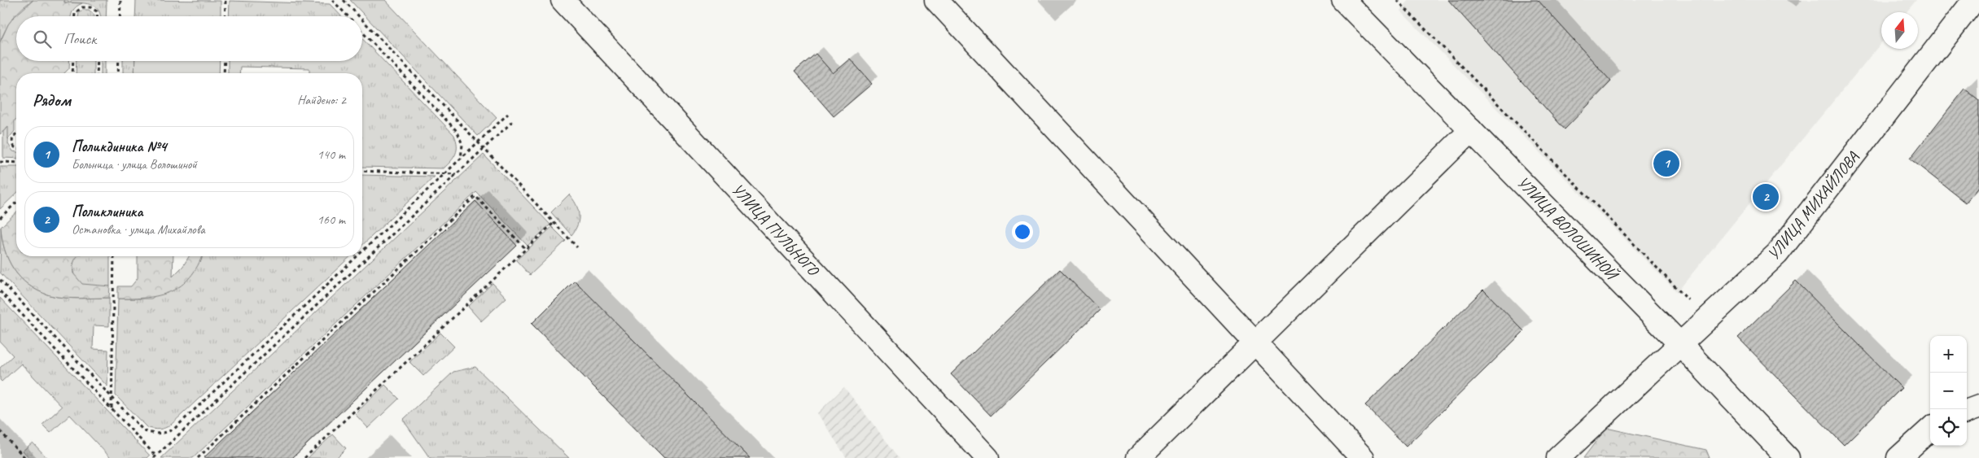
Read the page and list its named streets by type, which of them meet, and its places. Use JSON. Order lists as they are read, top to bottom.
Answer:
{
  "streets": {
    "street": ["УЛИЦА МИХАЙЛОВА", "УЛИЦА ВОЛОШИНОЙ", "УЛИЦА ПУЛЬНОГО"]
  },
  "crossings": [
    ["УЛИЦА МИХАЙЛОВА", "УЛИЦА ВОЛОШИНОЙ"]
  ],
  "north": "top",
  "page": {
    "search": "Поиск",
    "heading": ["Рядом", "Найдено: 2"],
    "list": [
      {
        "mark": "1",
        "name": "Поликдиника №4",
        "note": "Больница · улица Волошиной",
        "value": "140 m"
      },
      {
        "mark": "2",
        "name": "Поликлиника",
        "note": "Остановка · улица Михайлова",
        "value": "160 m"
      }
    ],
    "pins": ["1", "2"],
    "map_buttons": ["+", "−"]
  }
}
